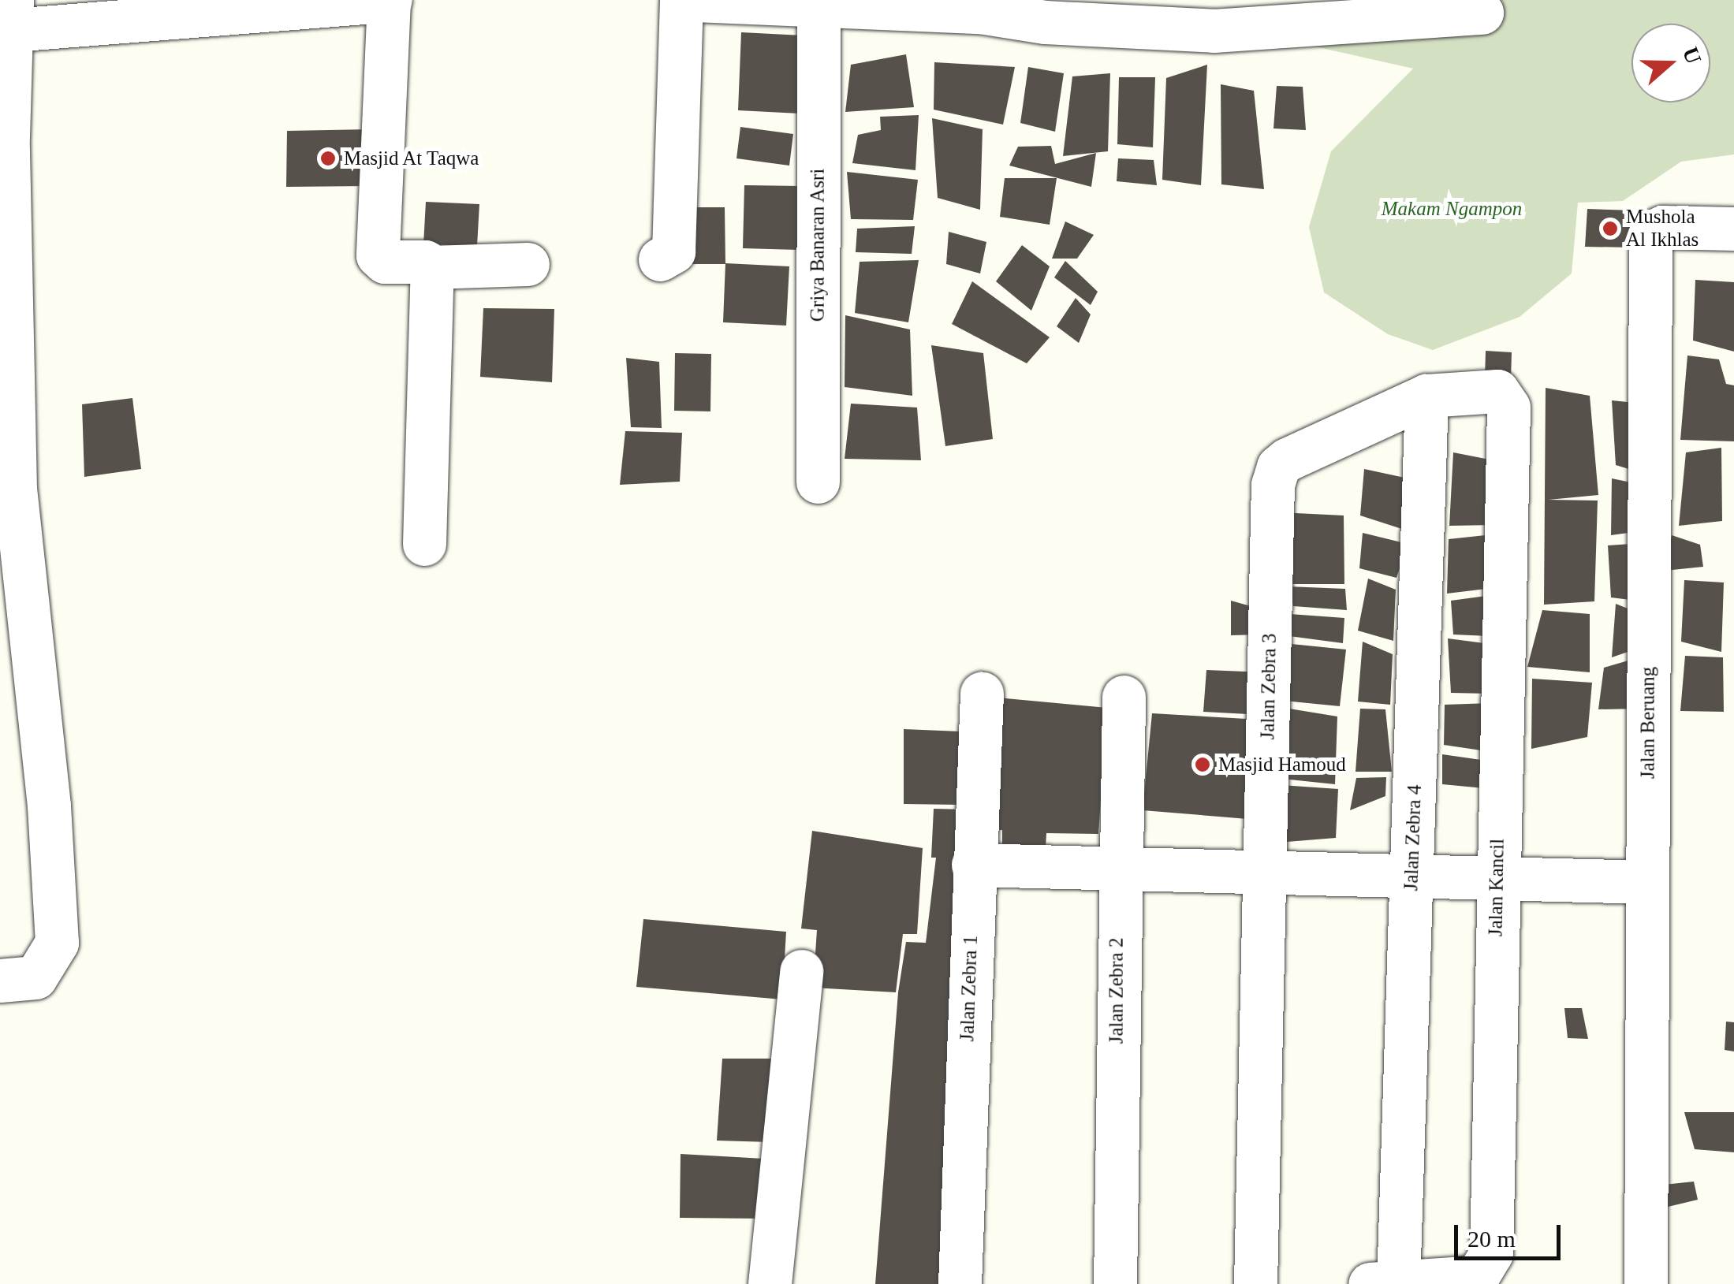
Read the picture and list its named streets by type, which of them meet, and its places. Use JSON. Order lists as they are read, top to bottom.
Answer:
{
  "streets": {
    "street": [
      "Griya Banaran Asri",
      "Jalan Zebra 3",
      "Jalan Beruang",
      "Jalan Zebra 4",
      "Jalan Kancil",
      "Jalan Zebra 1",
      "Jalan Zebra 2"
    ]
  },
  "crossings": [
    ["Jalan Zebra 3", "Jalan Zebra 4"],
    ["Jalan Zebra 3", "Jalan Kancil"],
    ["Jalan Zebra 4", "Jalan Kancil"]
  ],
  "parks": ["Makam Ngampon"],
  "places": ["Masjid At Taqwa", "Mushola Al Ikhlas", "Masjid Hamoud"],
  "scale_bar": "20 m",
  "north": "right"
}
